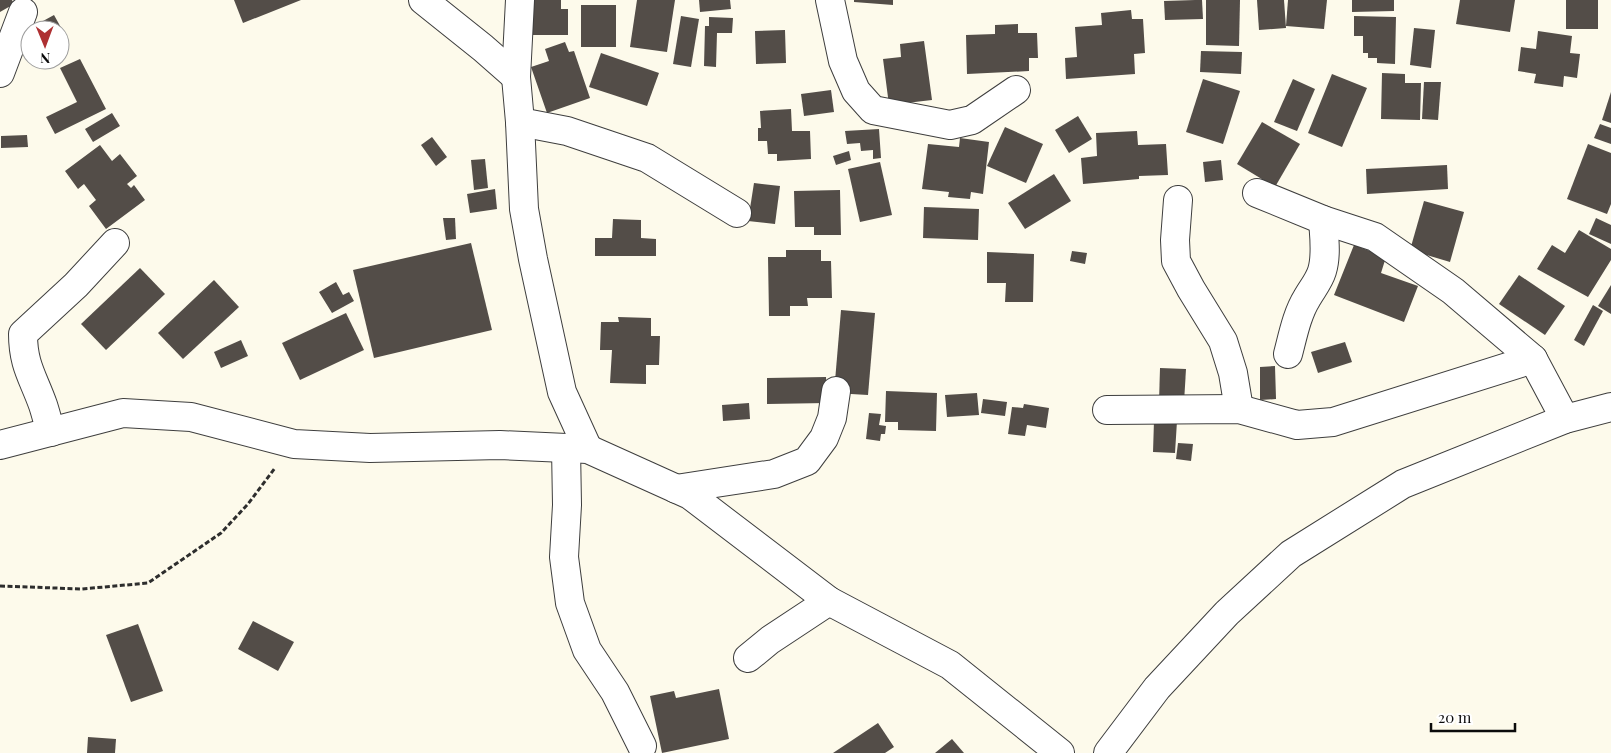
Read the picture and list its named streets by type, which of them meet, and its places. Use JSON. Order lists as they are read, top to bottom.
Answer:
{
  "scale_bar": "20 m",
  "north": "bottom"
}
